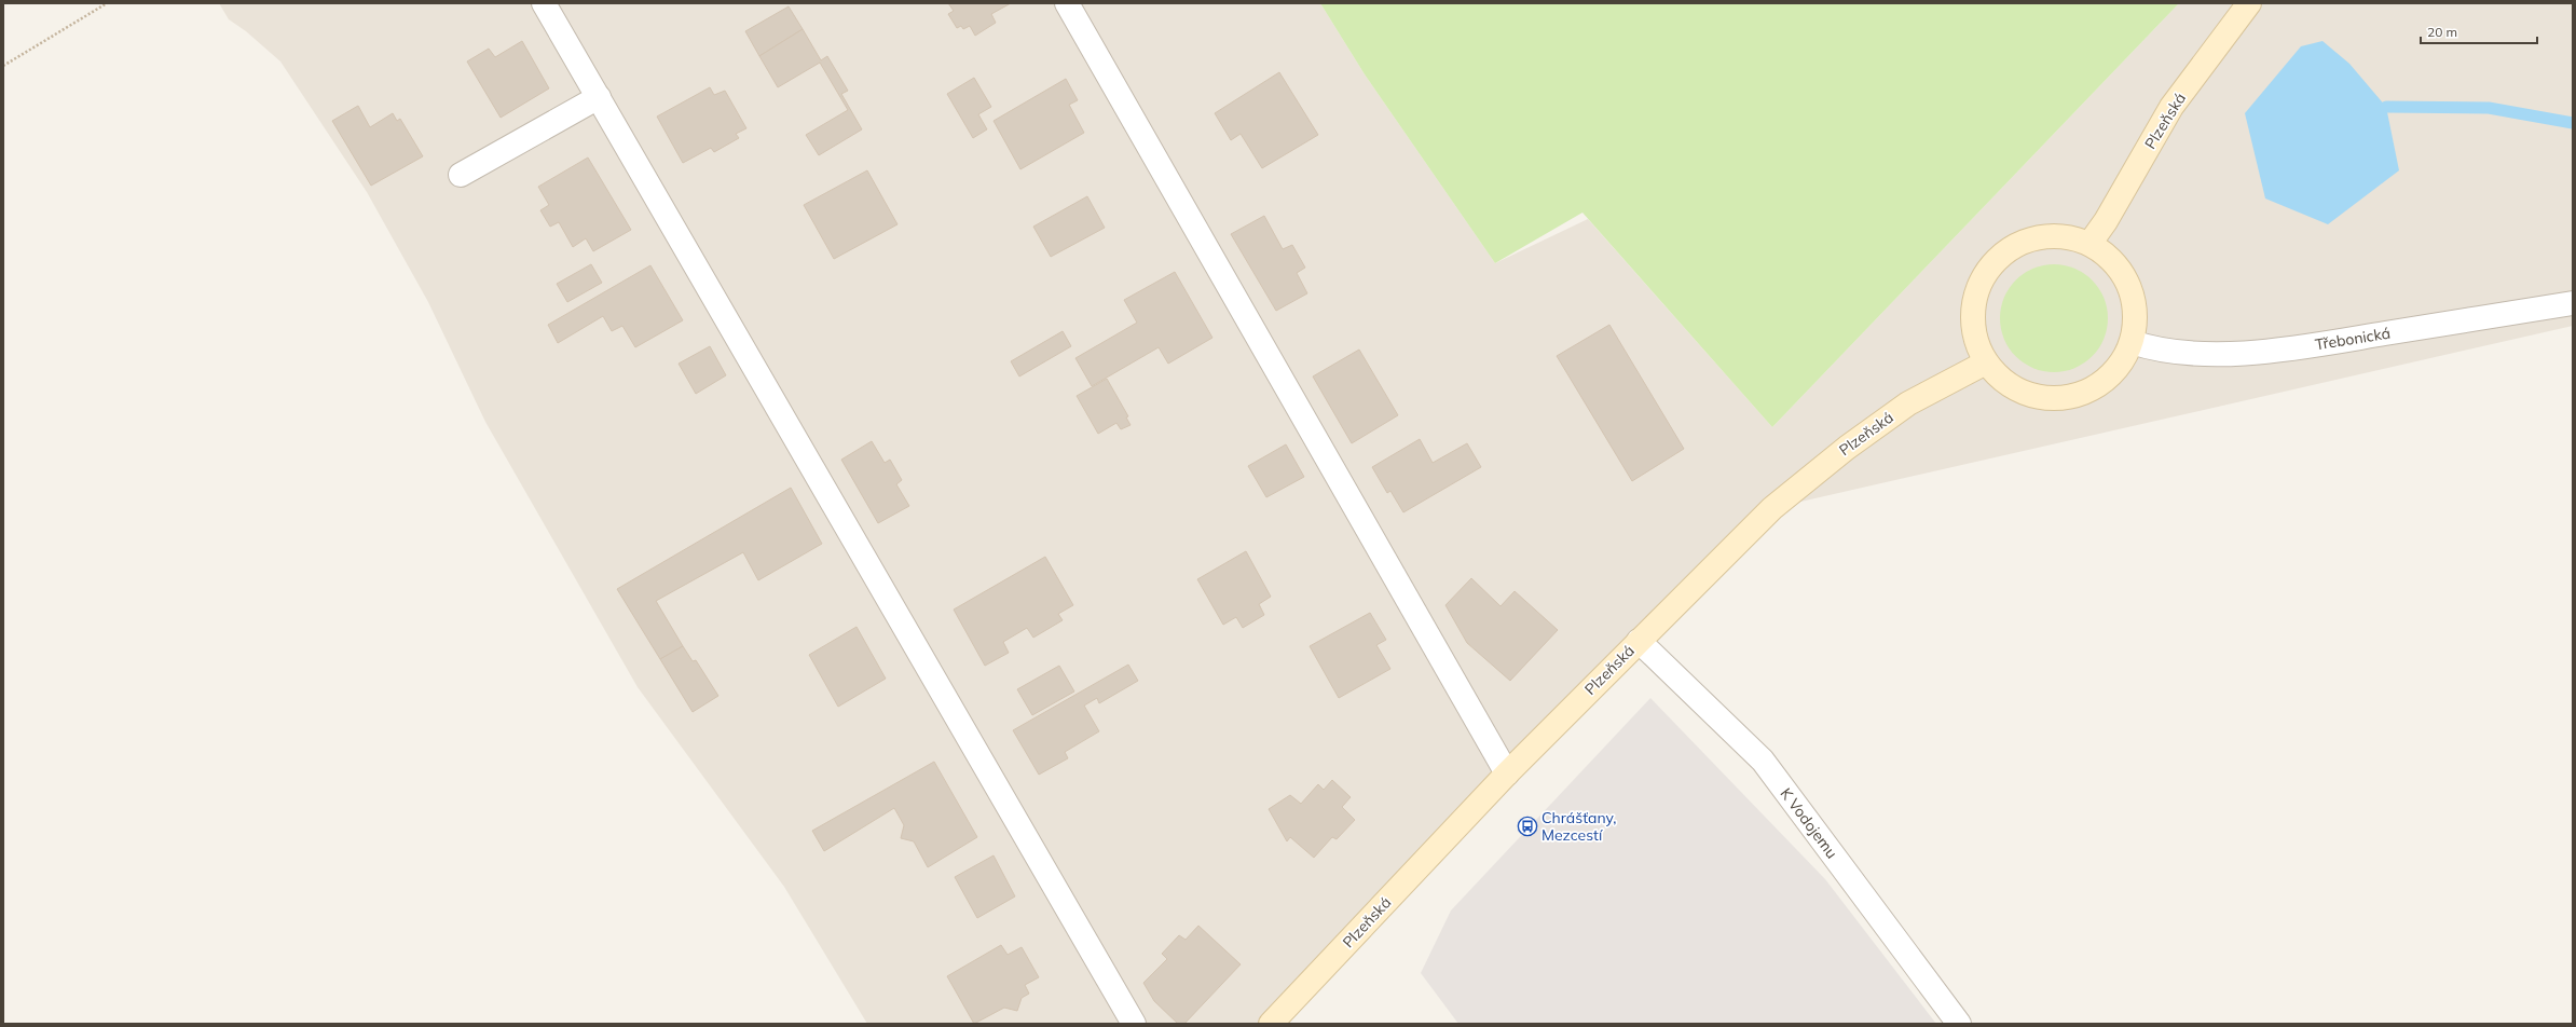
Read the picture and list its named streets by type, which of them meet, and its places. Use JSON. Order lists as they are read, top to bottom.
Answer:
{
  "streets": {
    "main road": ["Plzeňská"],
    "street": ["Třebonická", "K Vodojemu"]
  },
  "crossings": [
    ["Plzeňská", "K Vodojemu"]
  ],
  "places": {
    "bus stop": ["Chrášťany, Mezcestí"]
  },
  "scale_bar": "20 m"
}
